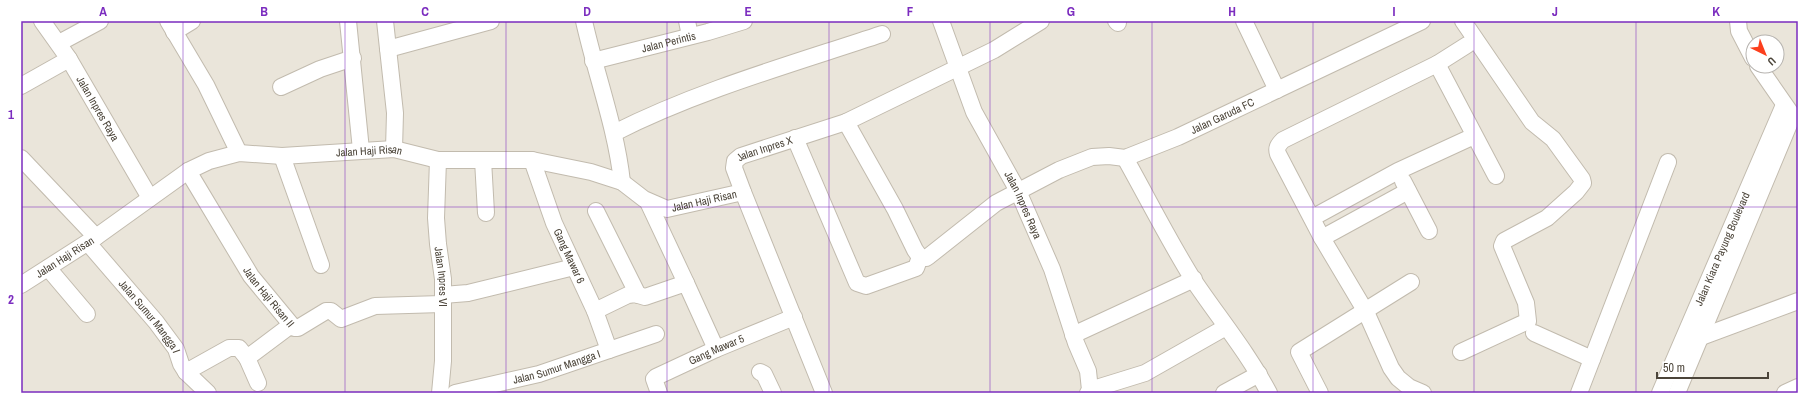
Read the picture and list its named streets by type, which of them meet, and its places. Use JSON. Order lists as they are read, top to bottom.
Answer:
{
  "streets": {
    "street": [
      "Jalan Perintis",
      "Jalan Inpres Raya",
      "Jalan Garuda FC",
      "Jalan Inpres X",
      "Jalan Haji Risan",
      "Jalan Kiara Payung Boulevard",
      "Gang Mawar 6",
      "Jalan Inpres VI",
      "Jalan Haji Risan II",
      "Jalan Sumur Mangga I",
      "Gang Mawar 5"
    ]
  },
  "crossings": [
    ["Jalan Inpres Raya", "Jalan Garuda FC"],
    ["Jalan Inpres Raya", "Jalan Inpres X"],
    ["Jalan Inpres Raya", "Jalan Haji Risan"],
    ["Jalan Inpres X", "Jalan Haji Risan"],
    ["Jalan Inpres X", "Gang Mawar 5"],
    ["Jalan Haji Risan", "Gang Mawar 6"],
    ["Jalan Haji Risan", "Jalan Inpres VI"],
    ["Jalan Haji Risan", "Jalan Haji Risan II"],
    ["Jalan Haji Risan", "Jalan Sumur Mangga I"],
    ["Gang Mawar 6", "Jalan Sumur Mangga I"],
    ["Jalan Inpres VI", "Jalan Haji Risan II"]
  ],
  "scale_bar": "50 m",
  "north": "bottom right",
  "grid": {
    "columns": [
      "A",
      "B",
      "C",
      "D",
      "E",
      "F",
      "G",
      "H",
      "I",
      "J",
      "K"
    ],
    "rows": ["1", "2"]
  }
}
